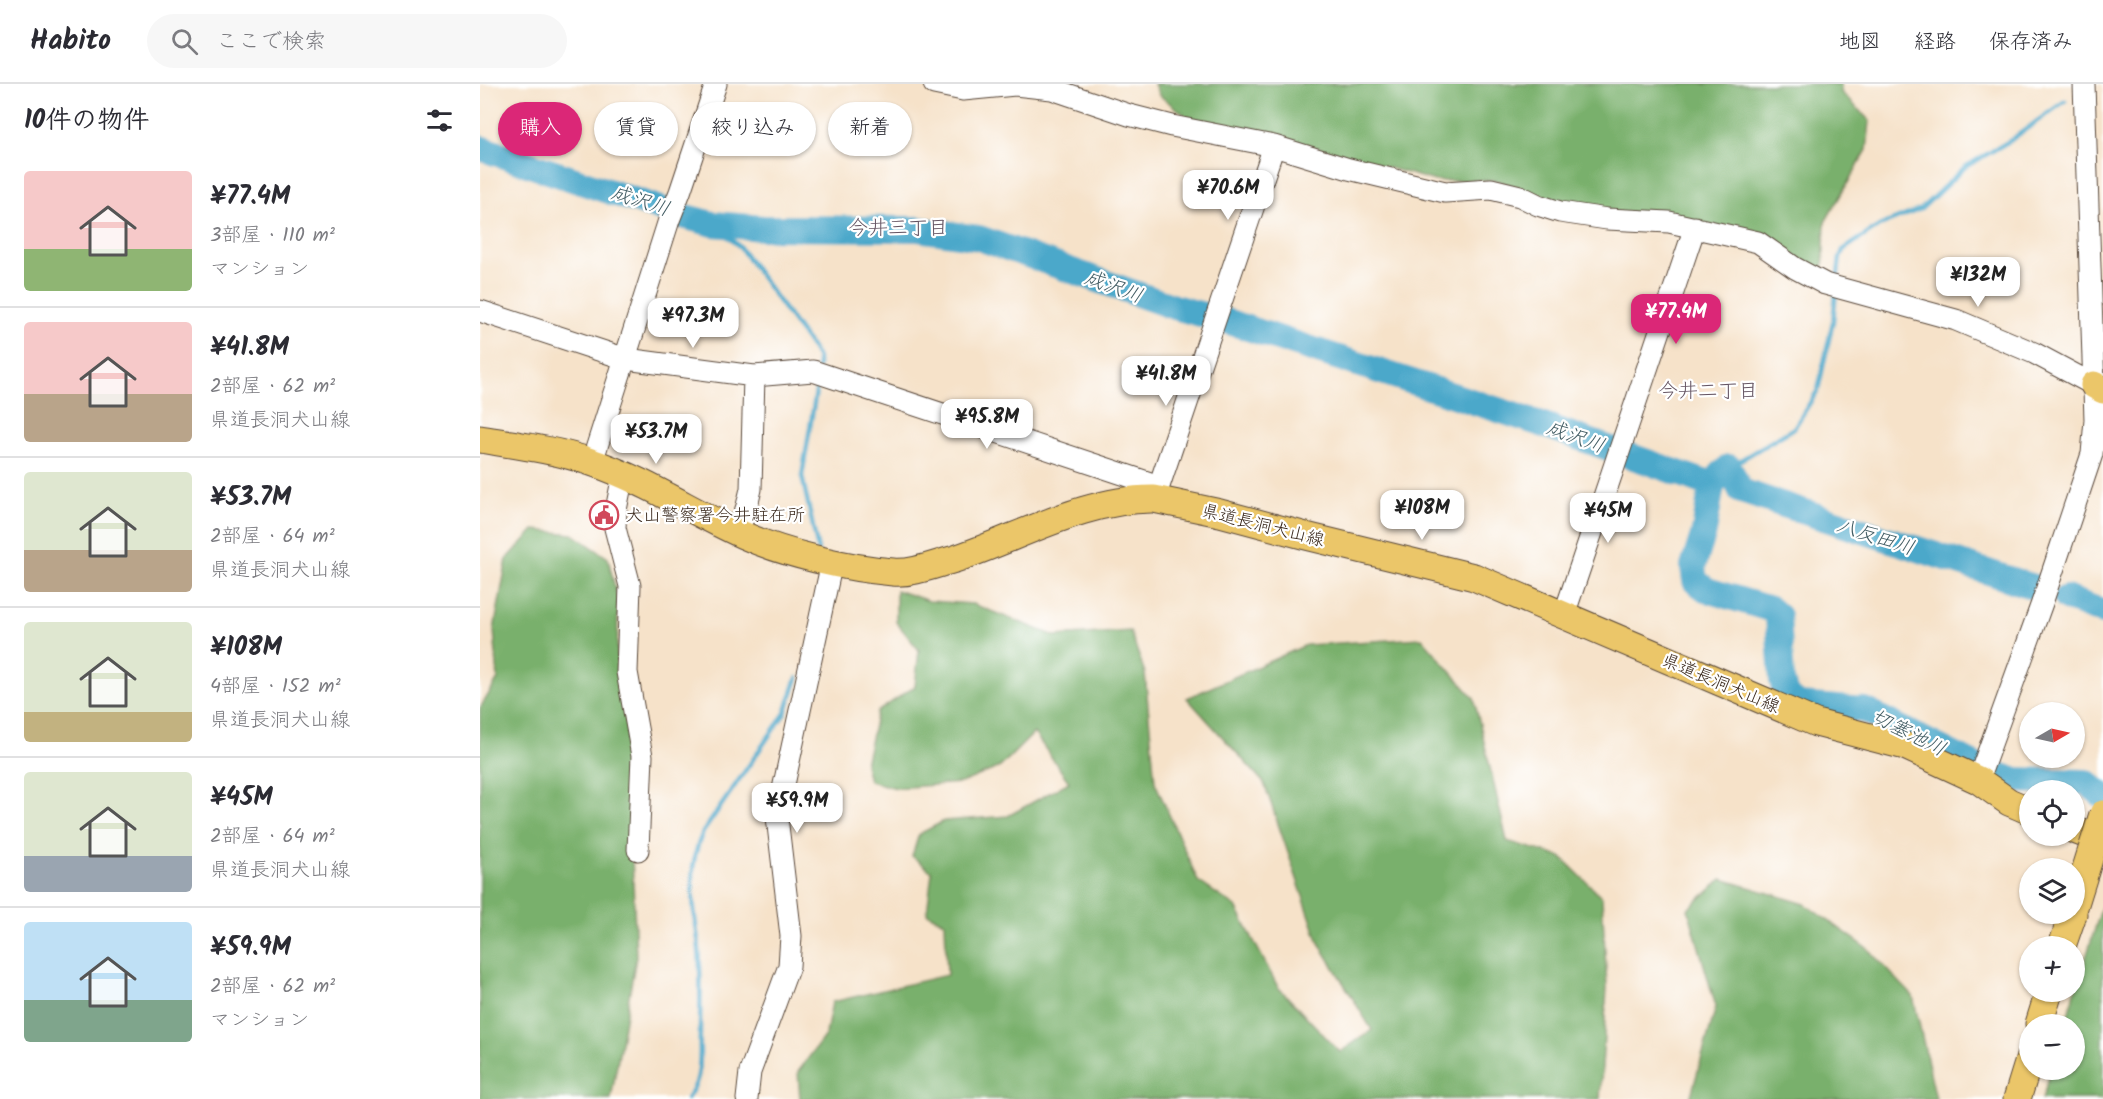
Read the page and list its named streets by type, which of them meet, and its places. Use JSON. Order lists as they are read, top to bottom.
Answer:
{
  "streets": {
    "main road": ["県道長洞犬山線"]
  },
  "districts": ["今井三丁目", "今井二丁目"],
  "water": ["成沢川", "八反田川", "切塞池川"],
  "places": {
    "public building": ["犬山警察署今井駐在所"]
  },
  "north": "right",
  "page": {
    "header": "Habito",
    "search": "ここで検索",
    "nav": ["地図", "経路", "保存済み"],
    "heading": "10件の物件",
    "chip": [
      "購入",
      "賃貸",
      "絞り込み",
      "新着"
    ],
    "list": [
      {
        "name": "¥77.4M",
        "note": "3部屋 · 110 m² · マンション"
      },
      {
        "name": "¥41.8M",
        "note": "2部屋 · 62 m² · 県道長洞犬山線"
      },
      {
        "name": "¥53.7M",
        "note": "2部屋 · 64 m² · 県道長洞犬山線"
      },
      {
        "name": "¥108M",
        "note": "4部屋 · 152 m² · 県道長洞犬山線"
      },
      {
        "name": "¥45M",
        "note": "2部屋 · 64 m² · 県道長洞犬山線"
      },
      {
        "name": "¥59.9M",
        "note": "2部屋 · 62 m² · マンション"
      }
    ],
    "price": [
      "¥70.6M",
      "¥132M",
      "¥77.4M",
      "¥97.3M",
      "¥41.8M",
      "¥95.8M",
      "¥53.7M",
      "¥108M",
      "¥45M",
      "¥59.9M"
    ],
    "map_buttons": ["+", "−"]
  }
}
